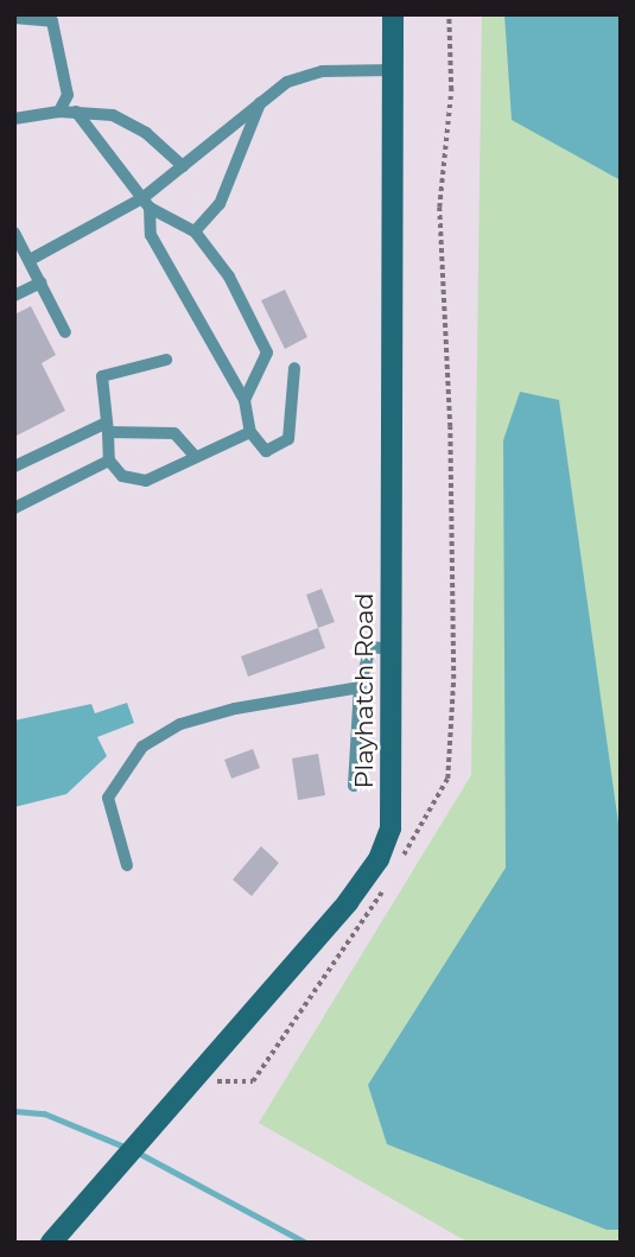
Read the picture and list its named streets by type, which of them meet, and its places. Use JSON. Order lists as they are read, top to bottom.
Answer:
{
  "streets": {
    "main road": ["Playhatch Road"]
  }
}
